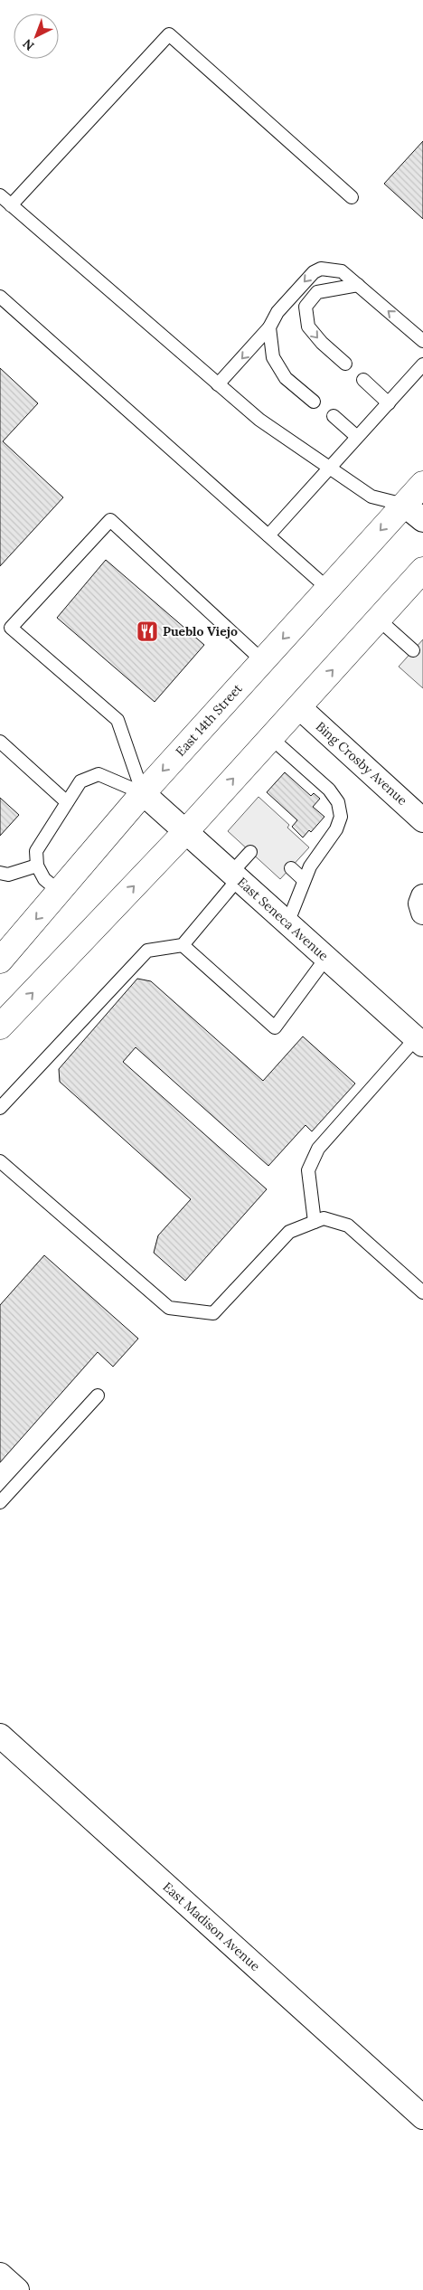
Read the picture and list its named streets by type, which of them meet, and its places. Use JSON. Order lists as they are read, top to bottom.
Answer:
{
  "streets": {
    "main road": ["East 14th Street"],
    "street": ["Bing Crosby Avenue", "East Seneca Avenue", "East Madison Avenue"]
  },
  "crossings": [
    ["East 14th Street", "East Seneca Avenue"]
  ],
  "places": {
    "restaurant": ["Pueblo Viejo"]
  },
  "north": "bottom left"
}
